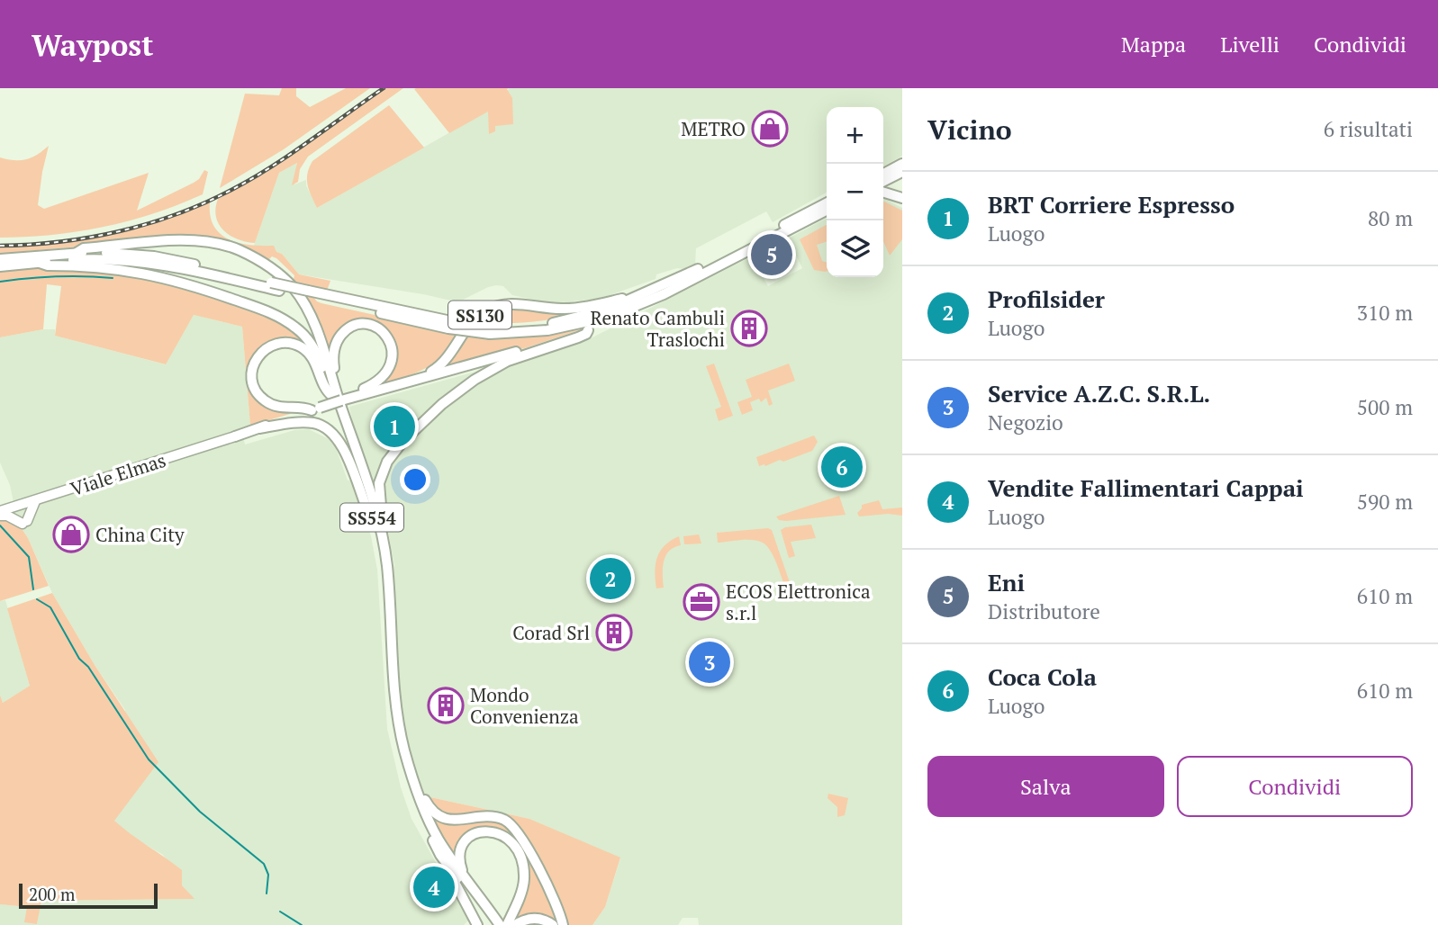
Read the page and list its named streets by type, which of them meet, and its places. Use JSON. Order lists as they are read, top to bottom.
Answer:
{
  "streets": {
    "highway": ["SS130", "SS554"],
    "main road": ["Viale Elmas"]
  },
  "crossings": [
    ["SS130", "SS554"]
  ],
  "places": {
    "shop": ["METRO", "China City"],
    "building": ["Renato Cambuli Traslochi", "Corad Srl", "Mondo Convenienza"],
    "office": ["ECOS Elettronica s.r.l"]
  },
  "scale_bar": "200 m",
  "page": {
    "header": "Waypost",
    "nav": ["Mappa", "Livelli", "Condividi"],
    "heading": ["Vicino", "6 risultati"],
    "map_buttons": ["+", "−"],
    "list": [
      {
        "mark": "1",
        "name": "BRT Corriere Espresso",
        "note": "Luogo",
        "value": "80 m"
      },
      {
        "mark": "2",
        "name": "Profilsider",
        "note": "Luogo",
        "value": "310 m"
      },
      {
        "mark": "3",
        "name": "Service A.Z.C. S.R.L.",
        "note": "Negozio",
        "value": "500 m"
      },
      {
        "mark": "4",
        "name": "Vendite Fallimentari Cappai",
        "note": "Luogo",
        "value": "590 m"
      },
      {
        "mark": "5",
        "name": "Eni",
        "note": "Distributore",
        "value": "610 m"
      },
      {
        "mark": "6",
        "name": "Coca Cola",
        "note": "Luogo",
        "value": "610 m"
      }
    ],
    "pins": [
      "5",
      "1",
      "6",
      "2",
      "3",
      "4"
    ],
    "buttons": ["Salva", "Condividi"],
    "scale": "200 m"
  }
}
